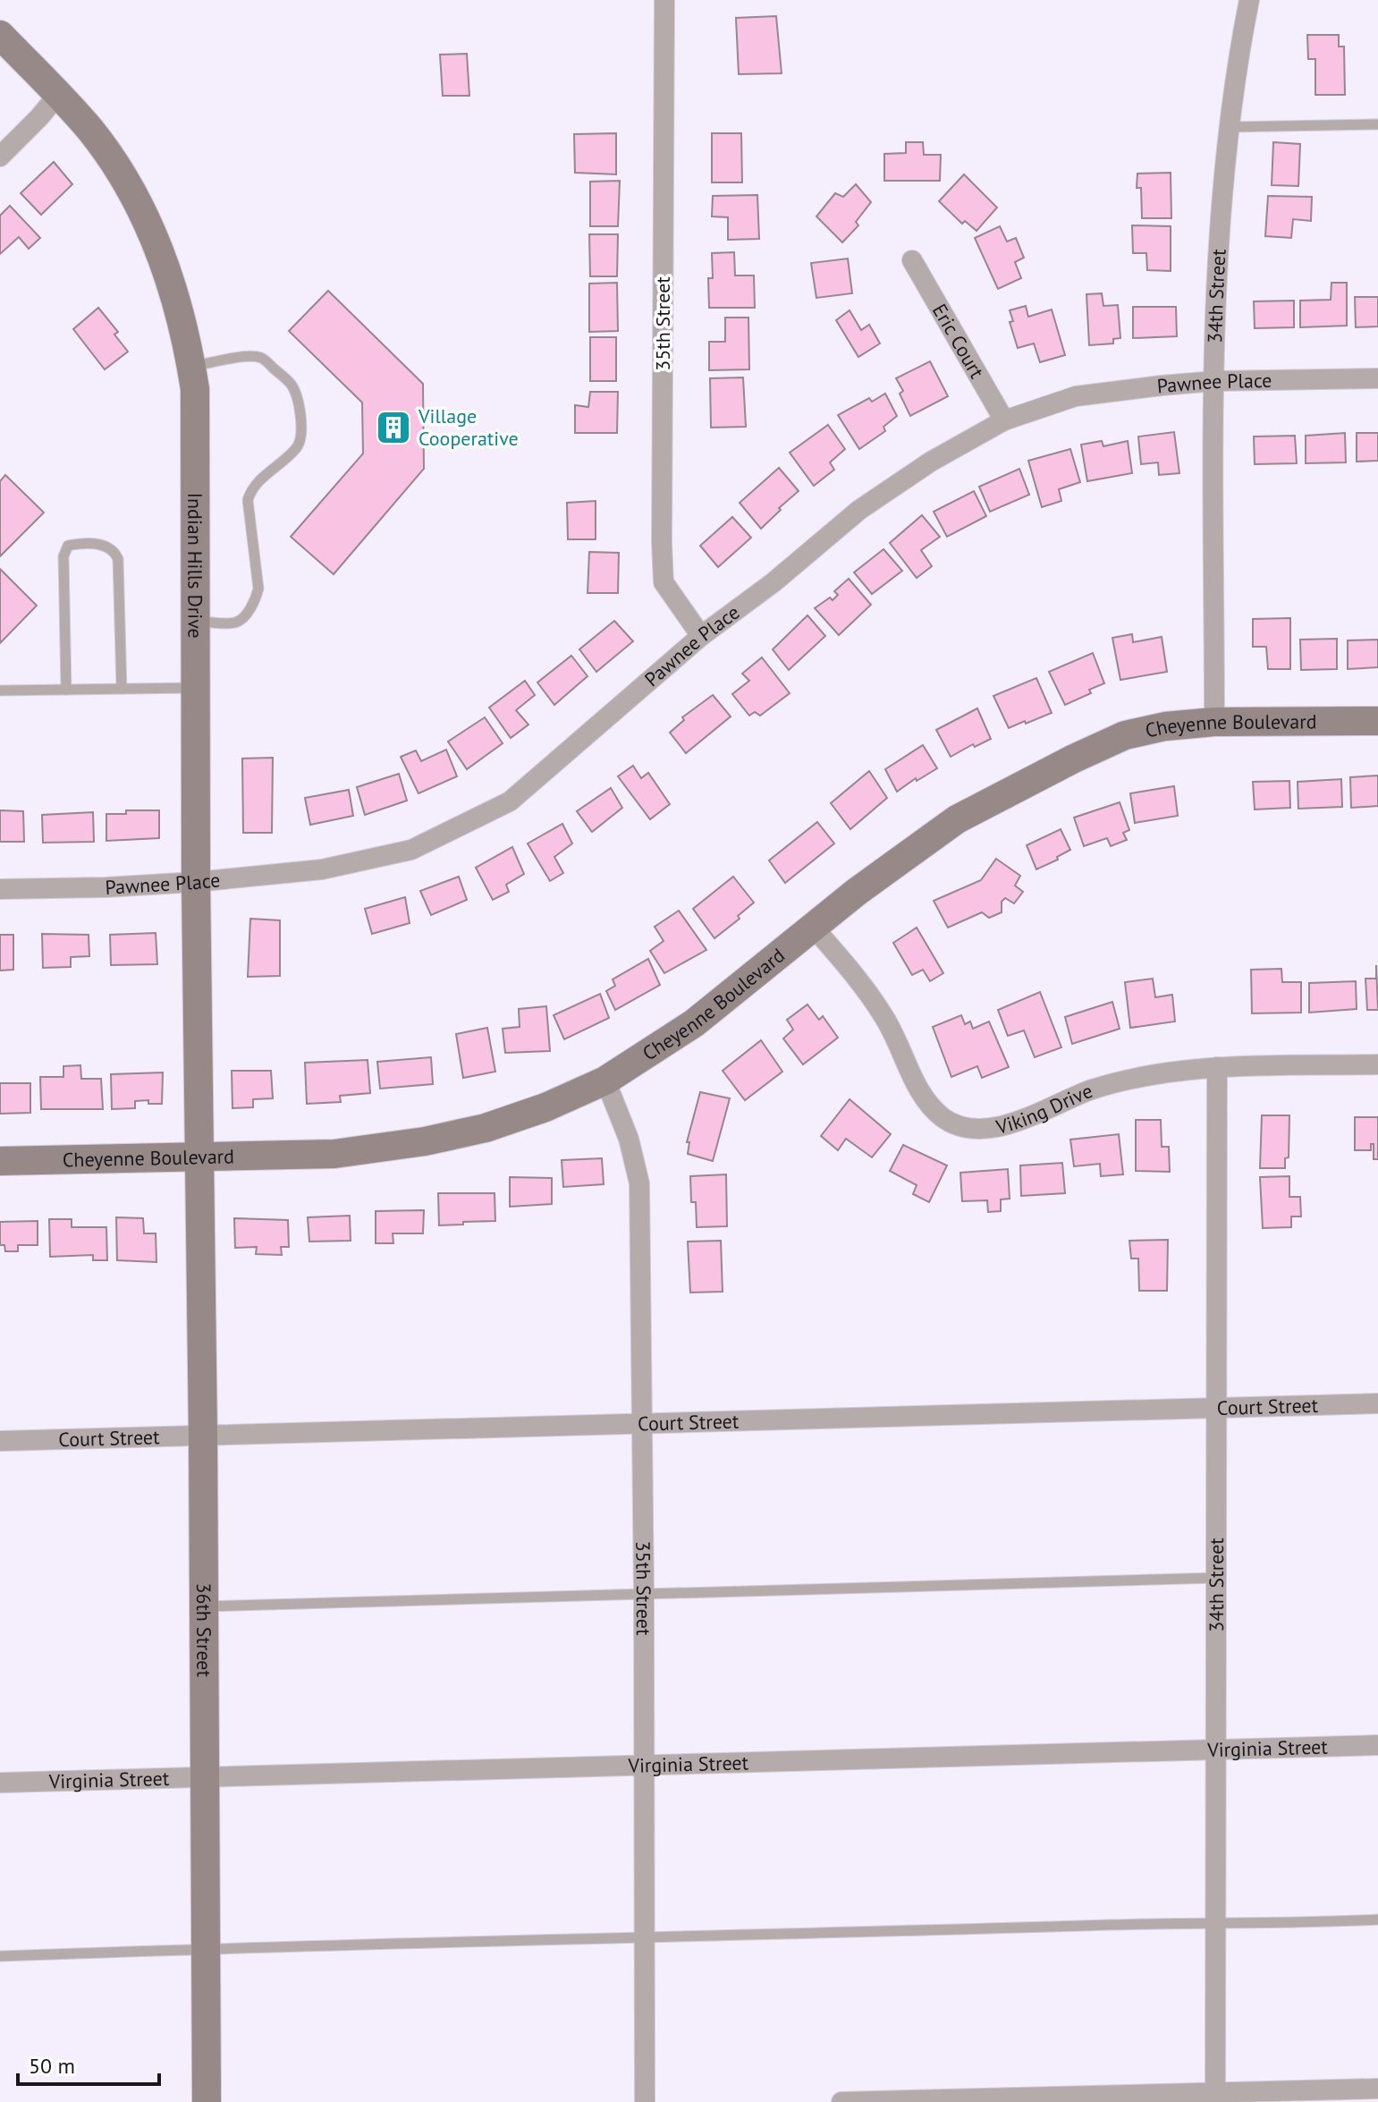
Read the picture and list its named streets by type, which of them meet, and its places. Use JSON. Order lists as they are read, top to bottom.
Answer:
{
  "streets": {
    "main road": ["Indian Hills Drive", "Cheyenne Boulevard", "36th Street"],
    "street": [
      "34th Street",
      "35th Street",
      "Eric Court",
      "Pawnee Place",
      "Viking Drive",
      "Court Street",
      "Virginia Street"
    ]
  },
  "crossings": [
    ["34th Street", "Pawnee Place"],
    ["34th Street", "Cheyenne Boulevard"],
    ["34th Street", "Viking Drive"],
    ["34th Street", "Court Street"],
    ["34th Street", "Virginia Street"],
    ["35th Street", "Pawnee Place"],
    ["35th Street", "Cheyenne Boulevard"],
    ["35th Street", "Court Street"],
    ["35th Street", "Virginia Street"],
    ["Eric Court", "Pawnee Place"],
    ["Pawnee Place", "Indian Hills Drive"],
    ["Indian Hills Drive", "Cheyenne Boulevard"],
    ["Indian Hills Drive", "36th Street"],
    ["Cheyenne Boulevard", "Viking Drive"],
    ["Cheyenne Boulevard", "36th Street"],
    ["Court Street", "36th Street"],
    ["36th Street", "Virginia Street"]
  ],
  "places": {
    "building": ["Village Cooperative"]
  },
  "scale_bar": "50 m"
}
